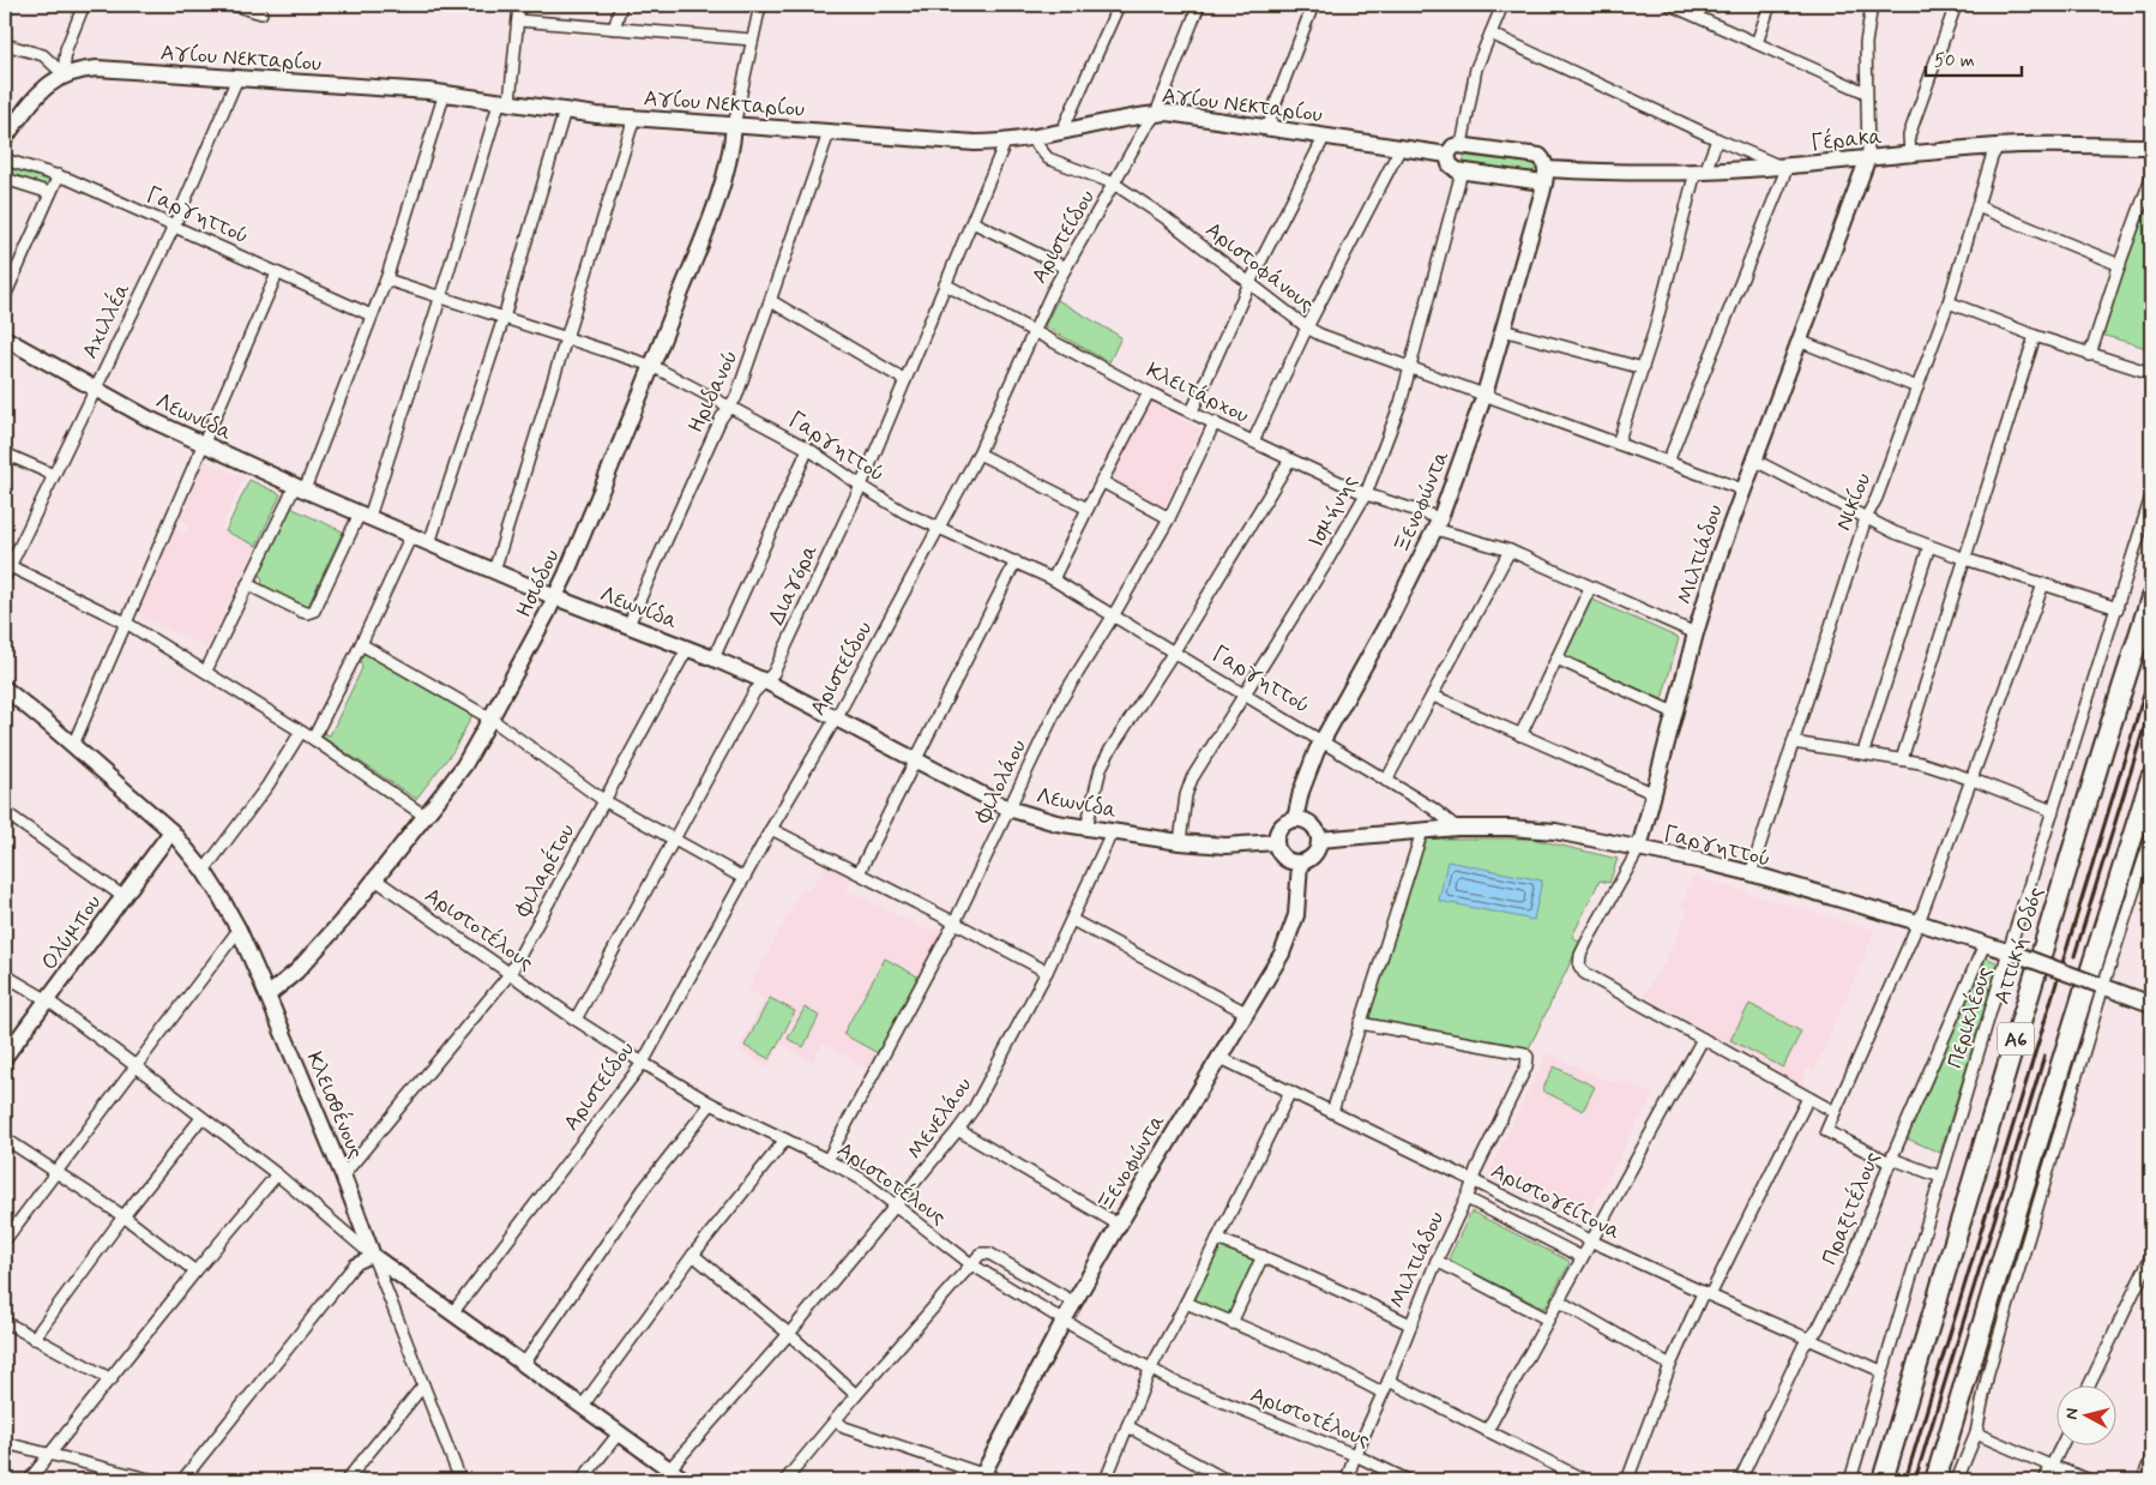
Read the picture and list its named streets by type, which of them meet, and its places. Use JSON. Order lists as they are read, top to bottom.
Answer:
{
  "streets": {
    "highway": ["Αττική Οδός", "Α6"],
    "street": [
      "Αγίου Νεκταρίου",
      "Γέρακα",
      "Γαργηττού",
      "Αριστείδου",
      "Αριστοφάνους",
      "Αχιλλέα",
      "Ηριδανού",
      "Κλειτάρχου",
      "Λεωνίδα",
      "Ξενοφώντα",
      "Νικίου",
      "Ισμήνης",
      "Μιλτιάδου",
      "Ησιόδου",
      "Διαγόρα",
      "Φιλολάου",
      "Φιλαρέτου",
      "Αριστοτέλους",
      "Ολύμπου",
      "Περικλέους",
      "Κλεισθένους",
      "Μενελάου",
      "Αριστογείτονα",
      "Πραξιτέλους"
    ]
  },
  "crossings": [
    ["Αγίου Νεκταρίου", "Αριστείδου"],
    ["Αγίου Νεκταρίου", "Αριστοφάνους"],
    ["Αγίου Νεκταρίου", "Αχιλλέα"],
    ["Αγίου Νεκταρίου", "Ηριδανού"],
    ["Αγίου Νεκταρίου", "Ησιόδου"],
    ["Αγίου Νεκταρίου", "Διαγόρα"],
    ["Γέρακα", "Ξενοφώντα"],
    ["Γέρακα", "Νικίου"],
    ["Γέρακα", "Ισμήνης"],
    ["Γέρακα", "Μιλτιάδου"],
    ["Γαργηττού", "Αριστείδου"],
    ["Γαργηττού", "Αχιλλέα"],
    ["Γαργηττού", "Ηριδανού"],
    ["Γαργηττού", "Ξενοφώντα"],
    ["Γαργηττού", "Νικίου"],
    ["Γαργηττού", "Ισμήνης"],
    ["Γαργηττού", "Μιλτιάδου"],
    ["Γαργηττού", "Ησιόδου"],
    ["Γαργηττού", "Διαγόρα"],
    ["Γαργηττού", "Φιλολάου"],
    ["Γαργηττού", "Περικλέους"],
    ["Γαργηττού", "Πραξιτέλους"],
    ["Αριστείδου", "Αριστοφάνους"],
    ["Αριστείδου", "Κλειτάρχου"],
    ["Αριστείδου", "Λεωνίδα"],
    ["Αριστείδου", "Αριστοτέλους"],
    ["Αριστοφάνους", "Ξενοφώντα"],
    ["Αριστοφάνους", "Ισμήνης"],
    ["Αριστοφάνους", "Μιλτιάδου"],
    ["Αχιλλέα", "Λεωνίδα"],
    ["Ηριδανού", "Λεωνίδα"],
    ["Κλειτάρχου", "Ξενοφώντα"],
    ["Κλειτάρχου", "Ισμήνης"],
    ["Κλειτάρχου", "Μιλτιάδου"],
    ["Κλειτάρχου", "Διαγόρα"],
    ["Κλειτάρχου", "Φιλολάου"],
    ["Λεωνίδα", "Ξενοφώντα"],
    ["Λεωνίδα", "Ισμήνης"],
    ["Λεωνίδα", "Ησιόδου"],
    ["Λεωνίδα", "Διαγόρα"],
    ["Λεωνίδα", "Φιλολάου"],
    ["Λεωνίδα", "Φιλαρέτου"],
    ["Λεωνίδα", "Μενελάου"],
    ["Ξενοφώντα", "Αριστοτέλους"],
    ["Ξενοφώντα", "Αριστογείτονα"],
    ["Μιλτιάδου", "Αριστοτέλους"],
    ["Μιλτιάδου", "Αριστογείτονα"],
    ["Ησιόδου", "Αριστοτέλους"],
    ["Ησιόδου", "Κλεισθένους"],
    ["Διαγόρα", "Αριστοτέλους"],
    ["Φιλολάου", "Αριστοτέλους"],
    ["Φιλαρέτου", "Αριστοτέλους"],
    ["Φιλαρέτου", "Κλεισθένους"],
    ["Αριστοτέλους", "Μενελάου"],
    ["Ολύμπου", "Κλεισθένους"],
    ["Περικλέους", "Αριστογείτονα"],
    ["Αριστογείτονα", "Πραξιτέλους"]
  ],
  "scale_bar": "50 m",
  "north": "left"
}
